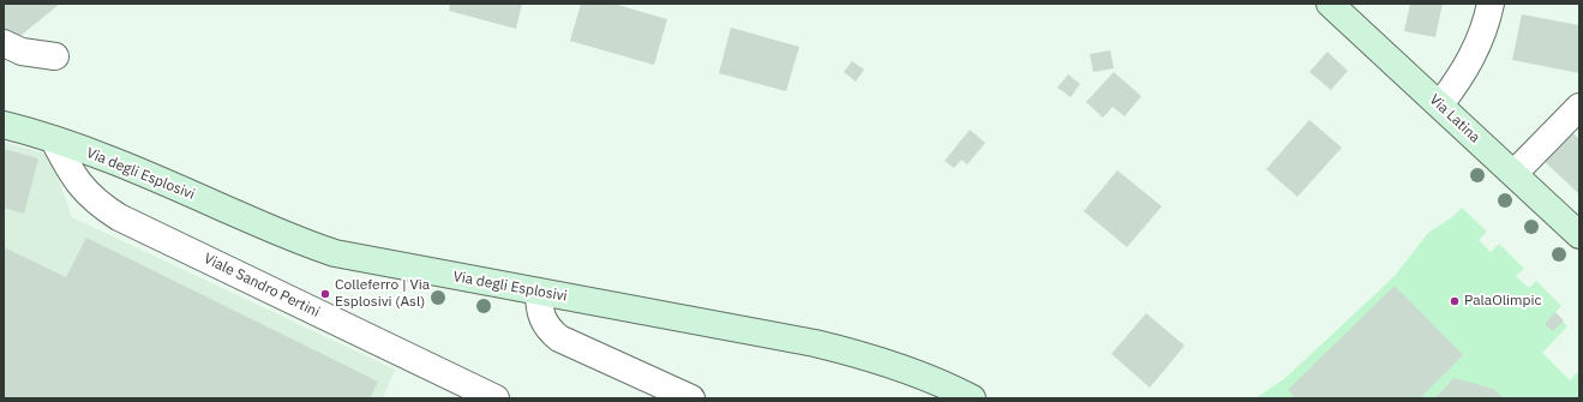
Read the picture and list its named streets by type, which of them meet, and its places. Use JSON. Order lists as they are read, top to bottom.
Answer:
{
  "streets": {
    "main road": ["Via Latina", "Via degli Esplosivi"],
    "street": ["Viale Sandro Pertini"]
  },
  "crossings": [
    ["Via degli Esplosivi", "Viale Sandro Pertini"]
  ],
  "places": ["Colleferro | Via Esplosivi (Asl)", "PalaOlimpic"]
}
